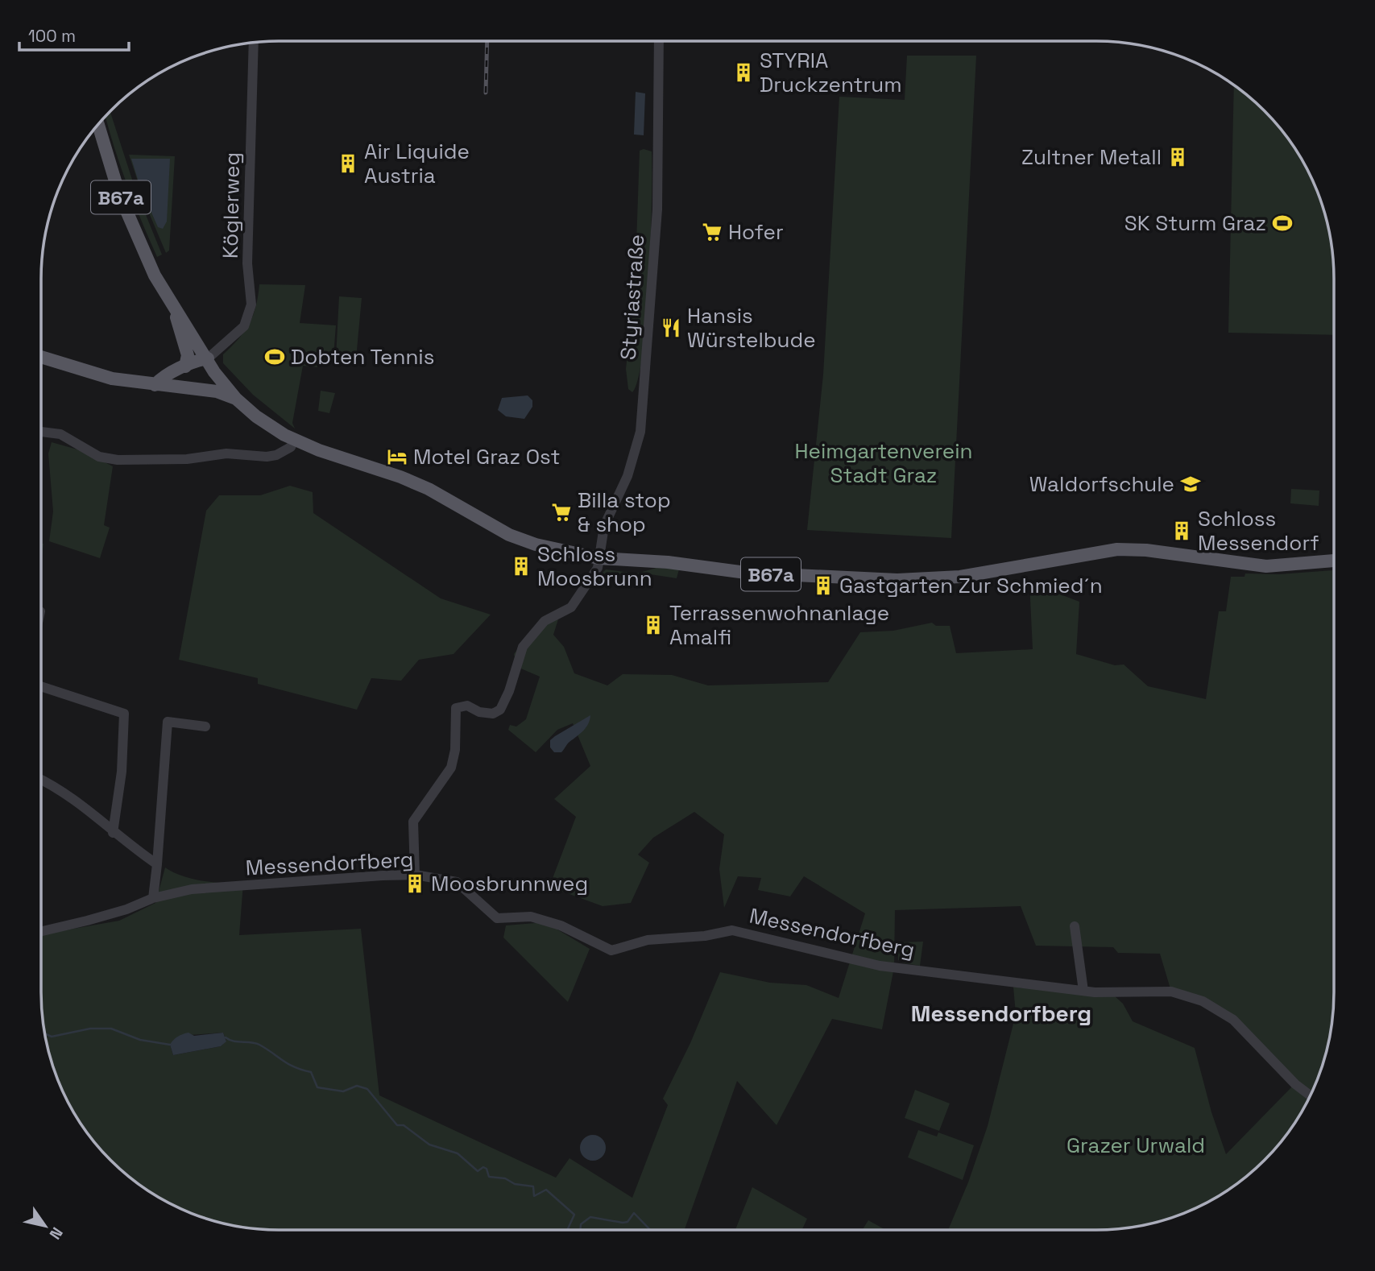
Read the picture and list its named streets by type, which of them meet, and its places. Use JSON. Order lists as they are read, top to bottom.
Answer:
{
  "streets": {
    "main road": ["B67a"],
    "street": ["Köglerweg", "Styriastraße", "Messendorfberg"]
  },
  "crossings": [
    ["B67a", "Köglerweg"],
    ["B67a", "Styriastraße"]
  ],
  "districts": ["Messendorfberg"],
  "parks": ["Heimgartenverein Stadt Graz", "Grazer Urwald"],
  "places": {
    "building": [
      "STYRIA Druckzentrum",
      "Zultner Metall",
      "Air Liquide Austria",
      "Schloss Messendorf",
      "Schloss Moosbrunn",
      "Gastgarten Zur Schmied´n",
      "Terrassenwohnanlage Amalfi",
      "Moosbrunnweg"
    ],
    "sports": ["SK Sturm Graz", "Dobten Tennis"],
    "supermarket": ["Hofer", "Billa stop & shop"],
    "restaurant": ["Hansis Würstelbude"],
    "hotel": ["Motel Graz Ost"],
    "school or university": ["Waldorfschule"]
  },
  "scale_bar": "100 m",
  "north": "bottom right"
}
